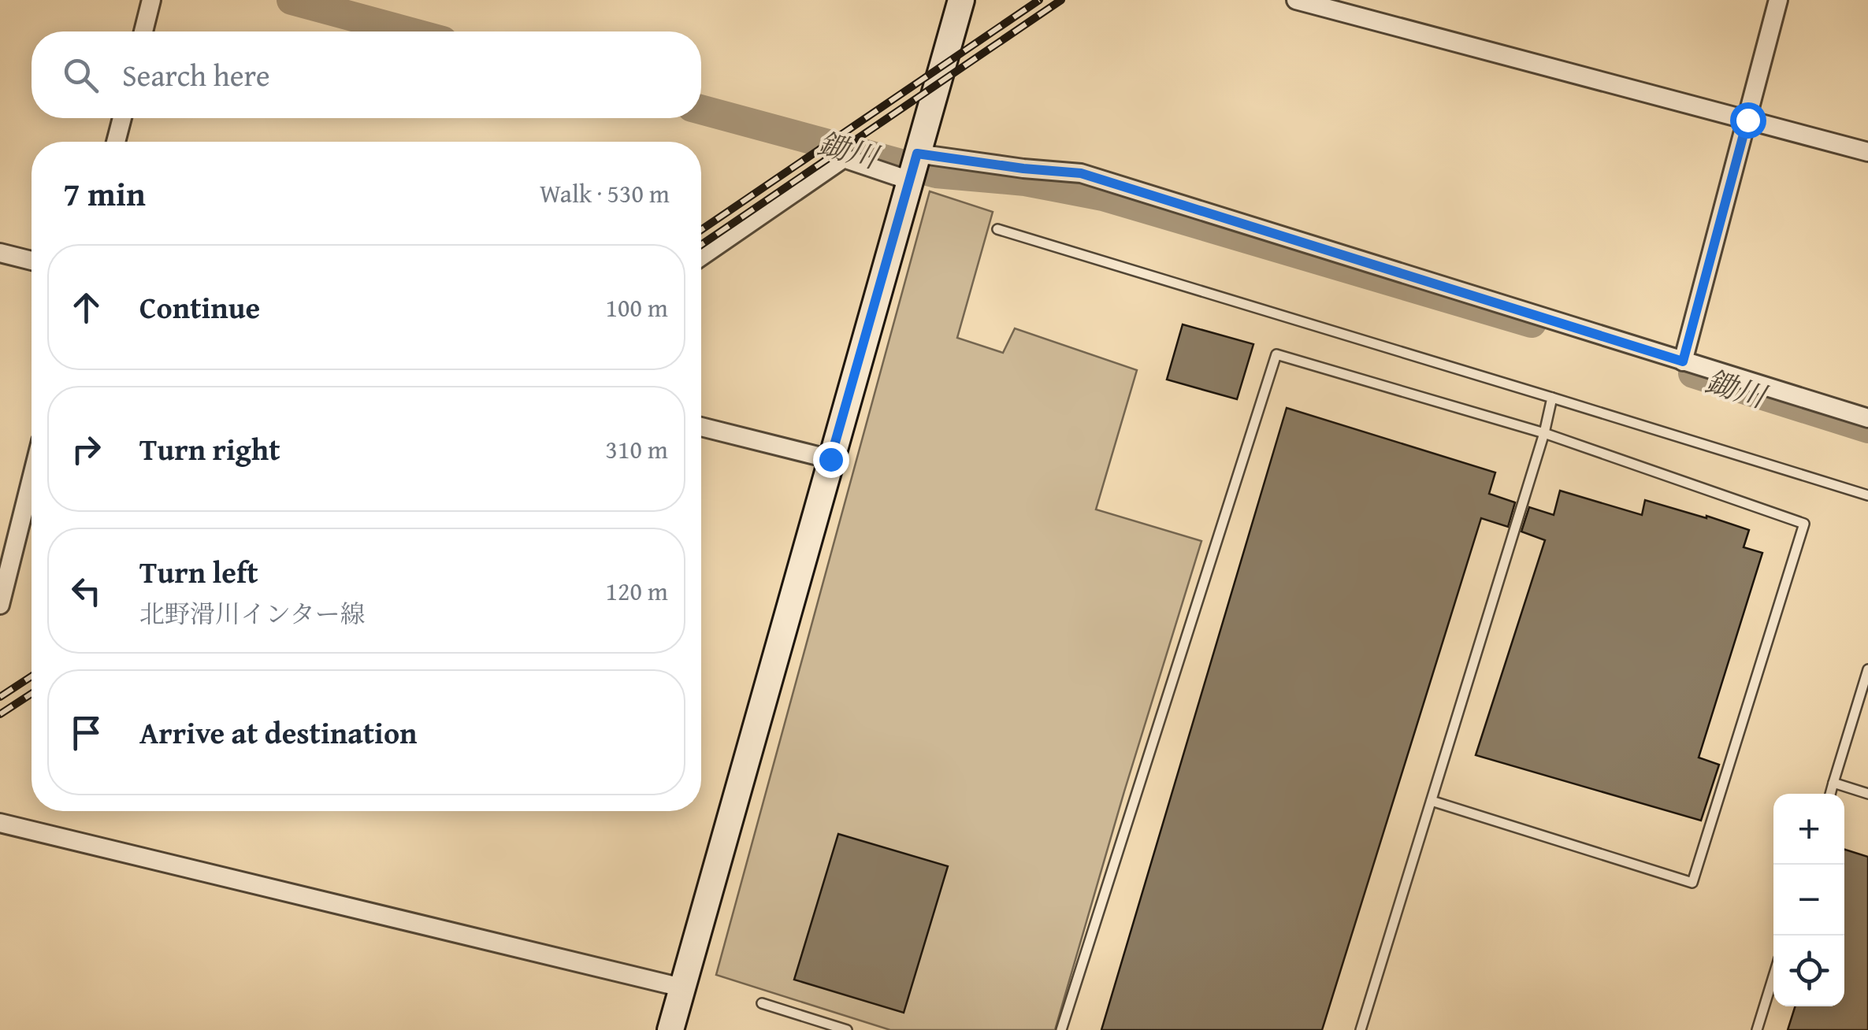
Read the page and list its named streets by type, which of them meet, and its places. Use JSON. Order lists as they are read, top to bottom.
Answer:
{
  "water": ["鋤川"],
  "page": {
    "search": "Search here",
    "heading": ["7 min", "Walk · 530 m"],
    "list": [
      ["Continue", "100 m"],
      ["Turn right", "310 m"],
      ["Turn left", "北野滑川インター線", "120 m"],
      "Arrive at destination"
    ],
    "map_buttons": ["+", "−"]
  }
}
